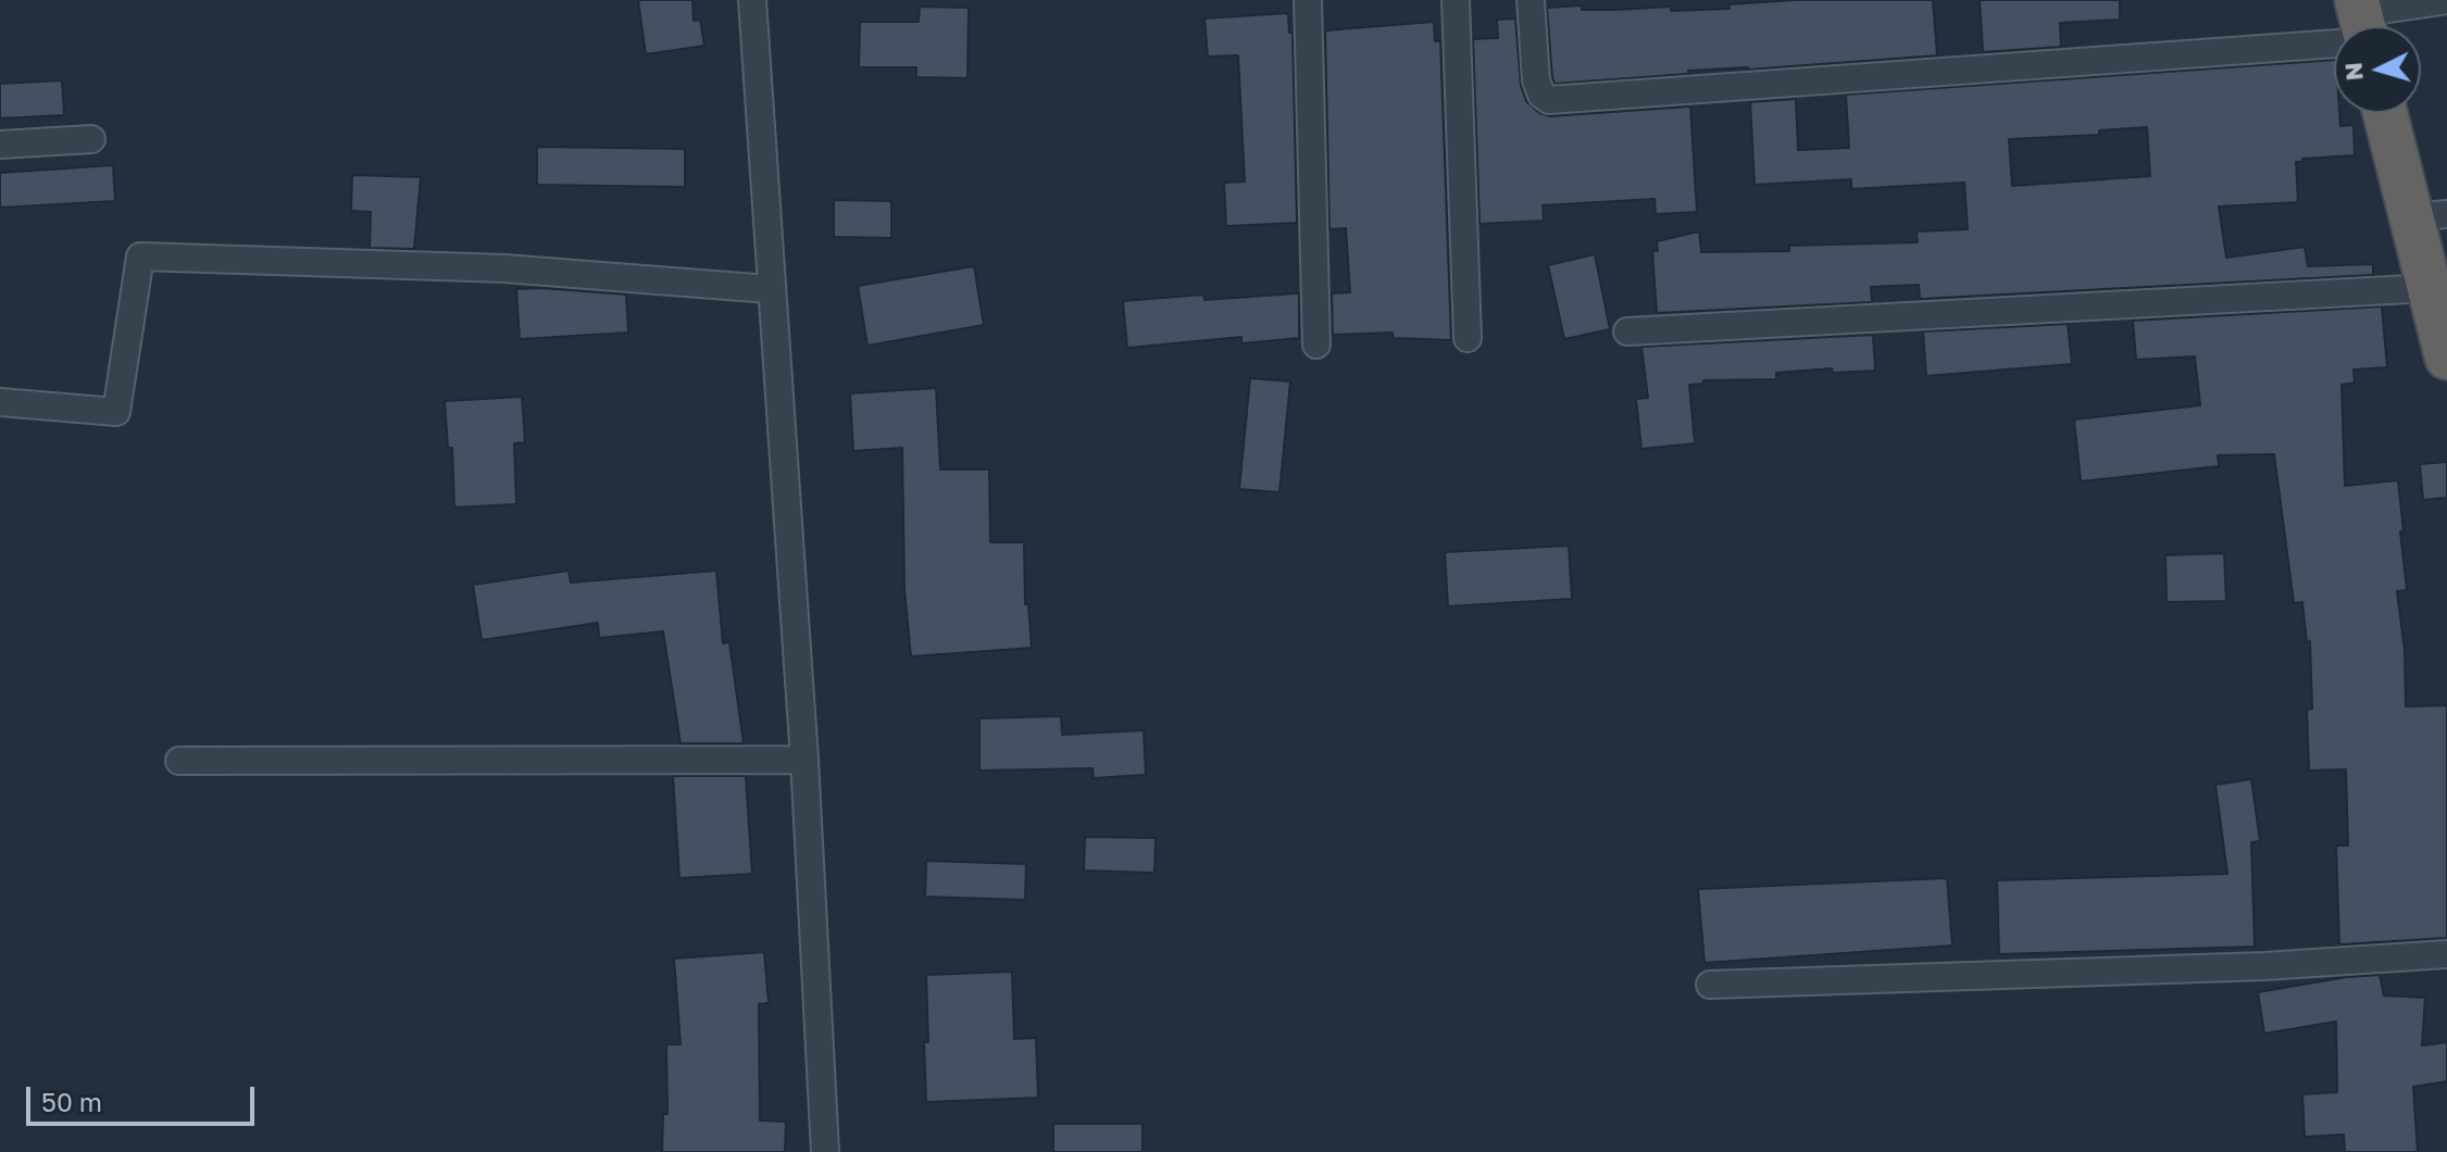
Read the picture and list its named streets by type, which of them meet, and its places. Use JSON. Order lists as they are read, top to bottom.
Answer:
{
  "scale_bar": "50 m",
  "north": "left"
}
